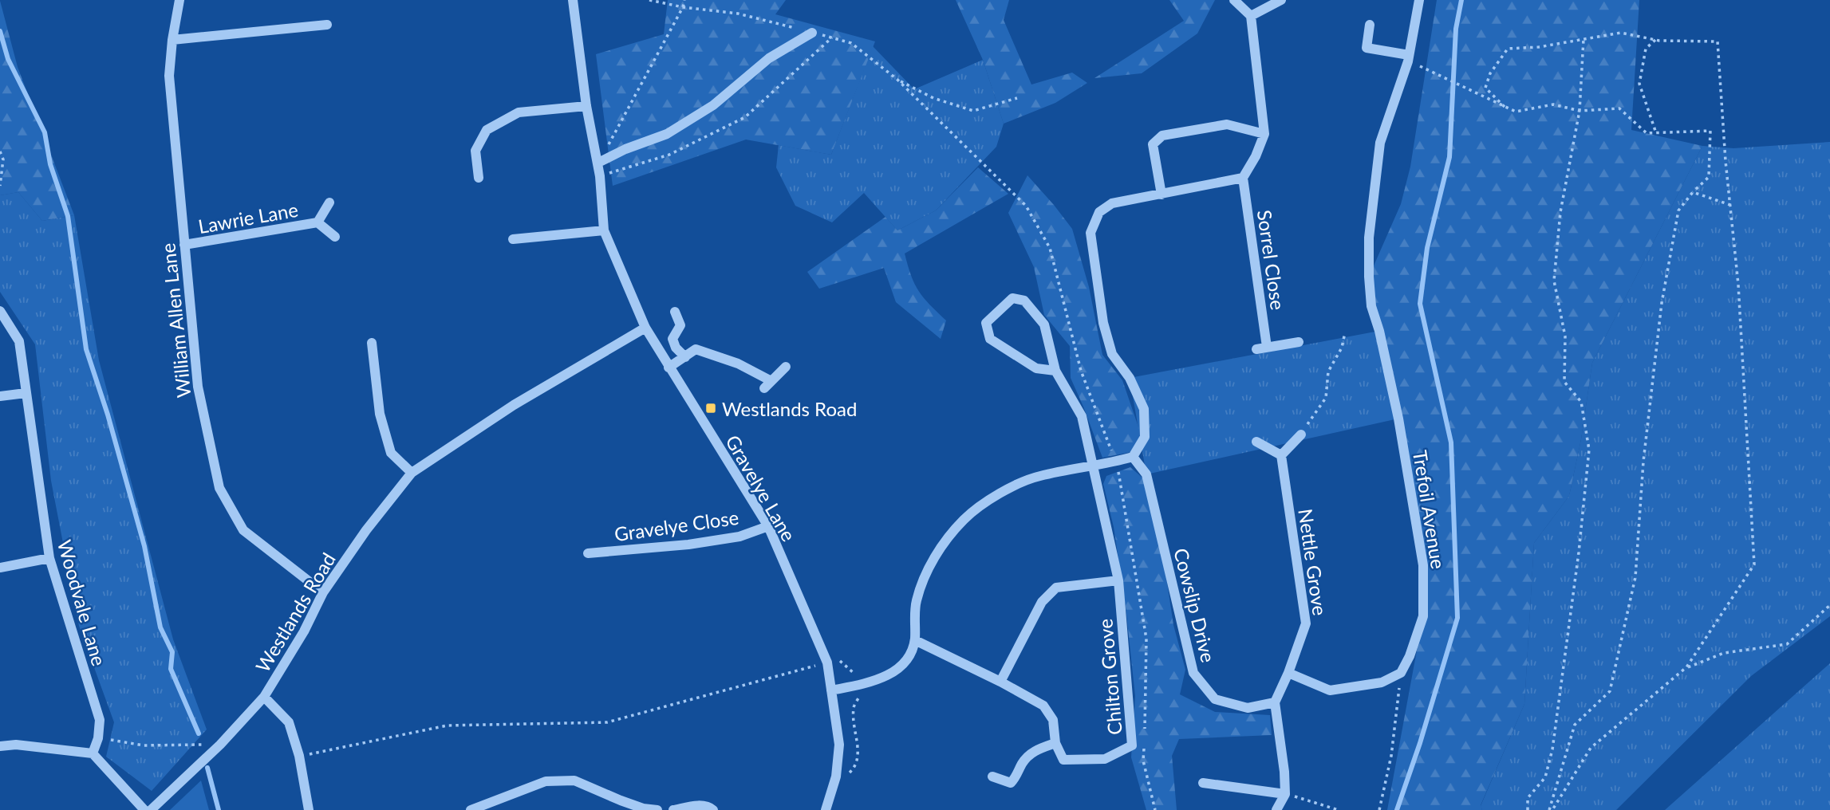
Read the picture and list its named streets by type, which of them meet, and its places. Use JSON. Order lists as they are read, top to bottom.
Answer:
{
  "streets": {
    "street": [
      "Lawrie Lane",
      "Sorrel Close",
      "William Allen Lane",
      "Gravelye Lane",
      "Trefoil Avenue",
      "Gravelye Close",
      "Nettle Grove",
      "Woodvale Lane",
      "Cowslip Drive",
      "Westlands Road",
      "Chilton Grove"
    ]
  },
  "crossings": [
    ["Lawrie Lane", "William Allen Lane"],
    ["William Allen Lane", "Westlands Road"],
    ["Gravelye Lane", "Gravelye Close"],
    ["Gravelye Lane", "Westlands Road"],
    ["Nettle Grove", "Cowslip Drive"]
  ],
  "places": {
    "transit": ["Westlands Road"]
  }
}
